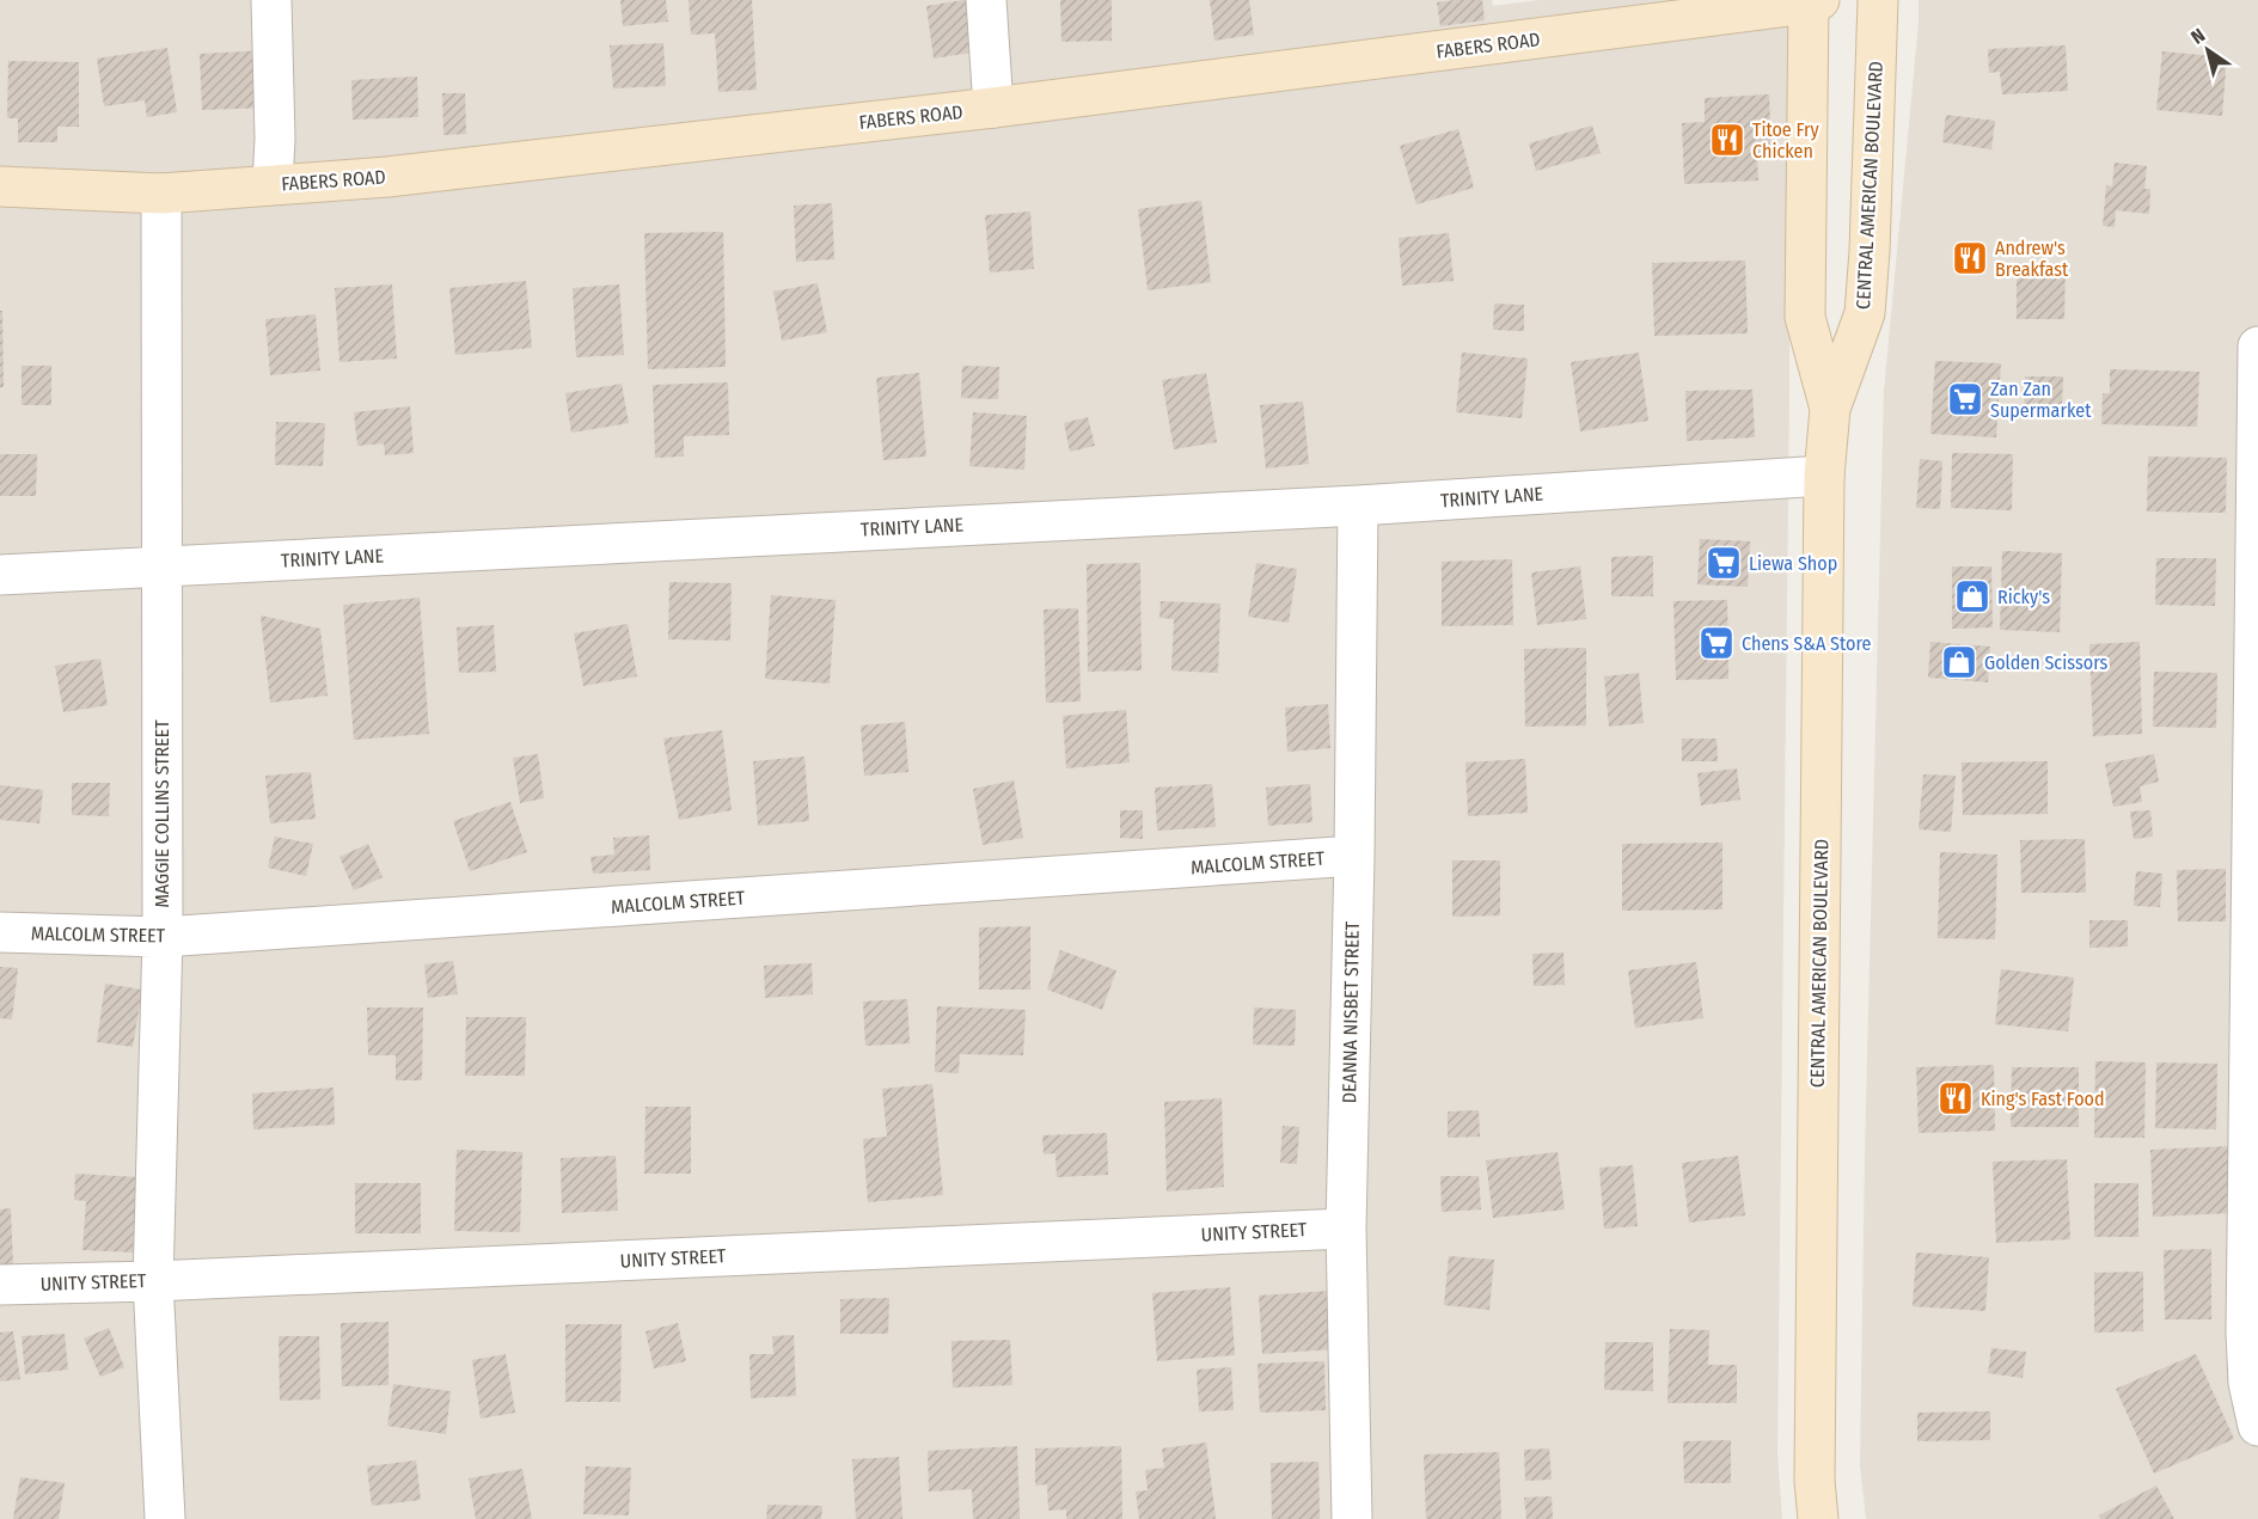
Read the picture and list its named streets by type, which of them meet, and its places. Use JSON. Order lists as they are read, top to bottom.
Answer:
{
  "streets": {
    "main road": ["FABERS ROAD", "CENTRAL AMERICAN BOULEVARD"],
    "street": [
      "TRINITY LANE",
      "MAGGIE COLLINS STREET",
      "MALCOLM STREET",
      "DEANNA NISBET STREET",
      "UNITY STREET"
    ]
  },
  "crossings": [
    ["FABERS ROAD", "CENTRAL AMERICAN BOULEVARD"],
    ["FABERS ROAD", "MAGGIE COLLINS STREET"],
    ["CENTRAL AMERICAN BOULEVARD", "TRINITY LANE"],
    ["TRINITY LANE", "MAGGIE COLLINS STREET"],
    ["TRINITY LANE", "DEANNA NISBET STREET"],
    ["MAGGIE COLLINS STREET", "MALCOLM STREET"],
    ["MAGGIE COLLINS STREET", "UNITY STREET"],
    ["MALCOLM STREET", "DEANNA NISBET STREET"],
    ["DEANNA NISBET STREET", "UNITY STREET"]
  ],
  "places": {
    "restaurant": ["Titoe Fry Chicken", "Andrew's Breakfast", "King's Fast Food"],
    "supermarket": ["Zan Zan Supermarket", "Liewa Shop", "Chens S&A Store"],
    "shop": ["Ricky's", "Golden Scissors"]
  },
  "north": "top left"
}
